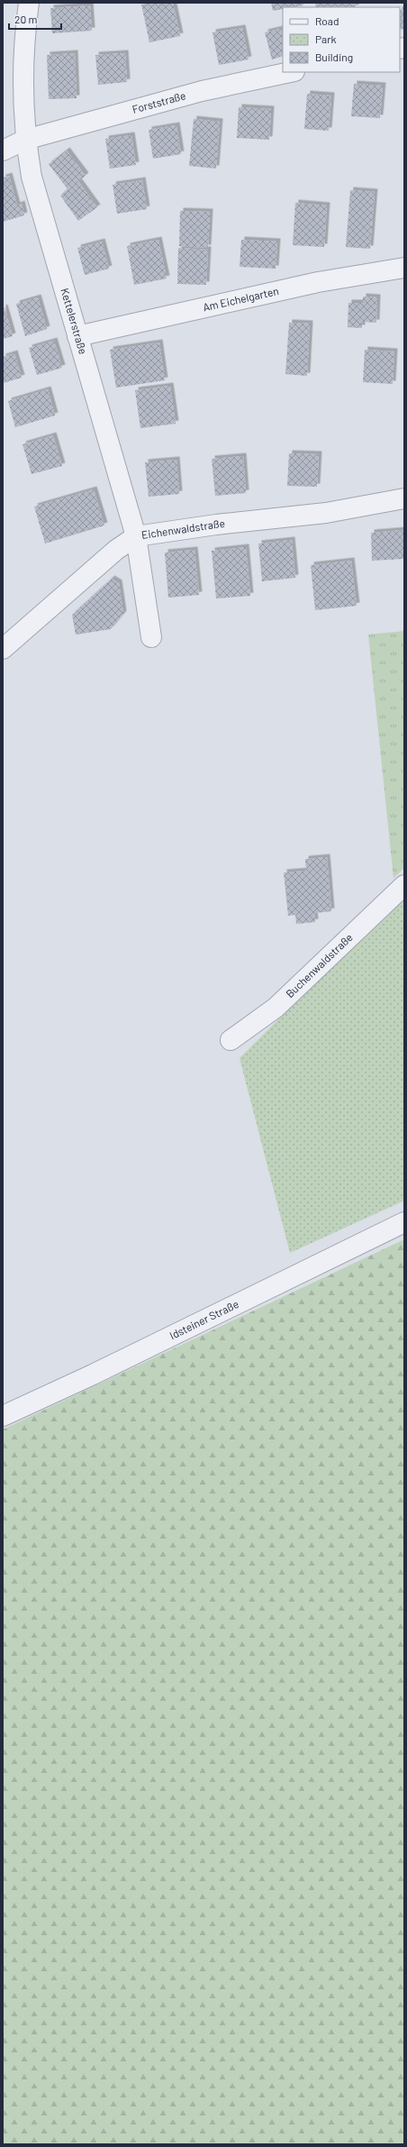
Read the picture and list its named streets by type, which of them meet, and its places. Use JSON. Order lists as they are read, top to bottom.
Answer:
{
  "streets": {
    "street": [
      "Forststraße",
      "Am Eichelgarten",
      "Kettelerstraße",
      "Eichenwaldstraße",
      "Buchenwaldstraße",
      "Idsteiner Straße"
    ]
  },
  "crossings": [
    ["Forststraße", "Kettelerstraße"],
    ["Am Eichelgarten", "Kettelerstraße"],
    ["Kettelerstraße", "Eichenwaldstraße"]
  ],
  "legend": ["Road", "Park", "Building"],
  "scale_bar": "20 m"
}
